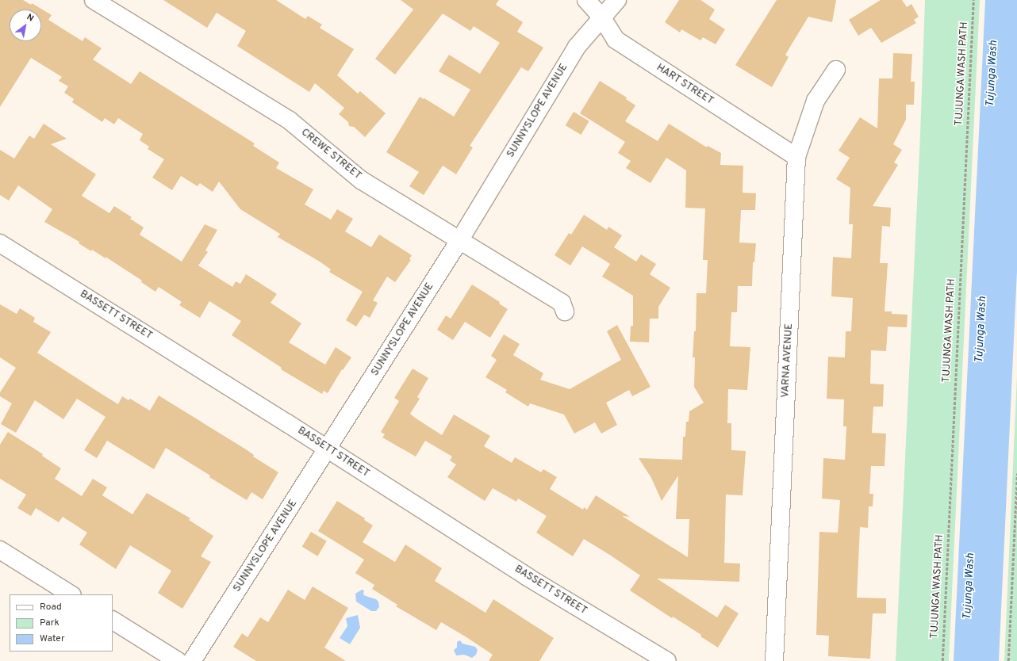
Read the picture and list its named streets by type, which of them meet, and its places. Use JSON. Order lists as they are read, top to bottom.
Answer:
{
  "streets": {
    "street": [
      "HART STREET",
      "SUNNYSLOPE AVENUE",
      "CREWE STREET",
      "BASSETT STREET",
      "VARNA AVENUE"
    ],
    "path": ["TUJUNGA WASH PATH"]
  },
  "crossings": [
    ["HART STREET", "SUNNYSLOPE AVENUE"],
    ["HART STREET", "VARNA AVENUE"],
    ["SUNNYSLOPE AVENUE", "CREWE STREET"],
    ["SUNNYSLOPE AVENUE", "BASSETT STREET"]
  ],
  "water": ["Tujunga Wash"],
  "legend": ["Road", "Park", "Water"],
  "north": "top right"
}
